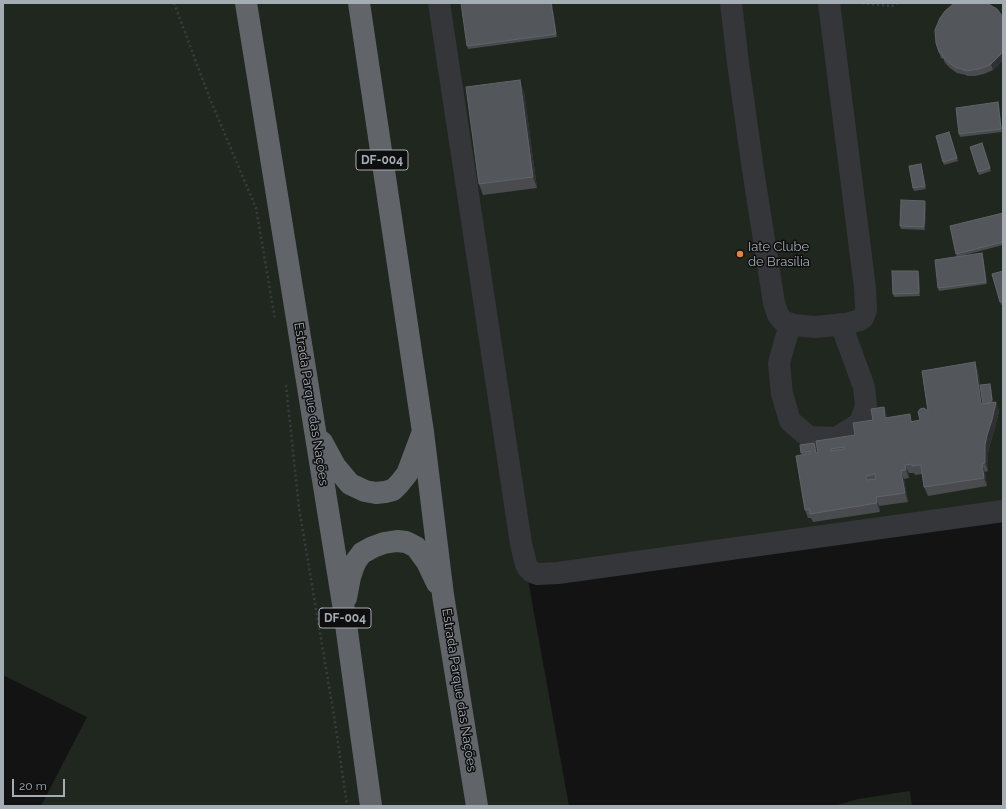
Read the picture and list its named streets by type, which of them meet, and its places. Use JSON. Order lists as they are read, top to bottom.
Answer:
{
  "streets": {
    "highway": ["DF-004", "Estrada Parque das Nações"]
  },
  "places": ["Iate Clube de Brasília"],
  "scale_bar": "20 m"
}
